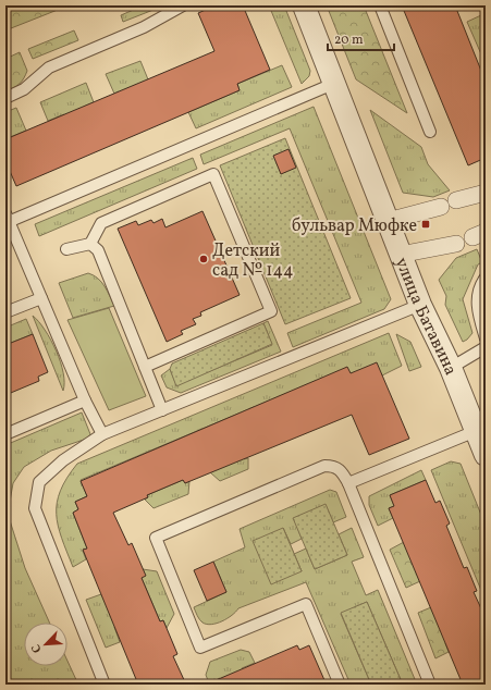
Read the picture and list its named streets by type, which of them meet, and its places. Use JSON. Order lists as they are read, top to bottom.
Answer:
{
  "streets": {
    "street": ["улица Батавина"]
  },
  "places": {
    "transit": ["бульвар Мюфке"],
    "other": ["Детский сад № 144"]
  },
  "scale_bar": "20 m",
  "north": "bottom left"
}
